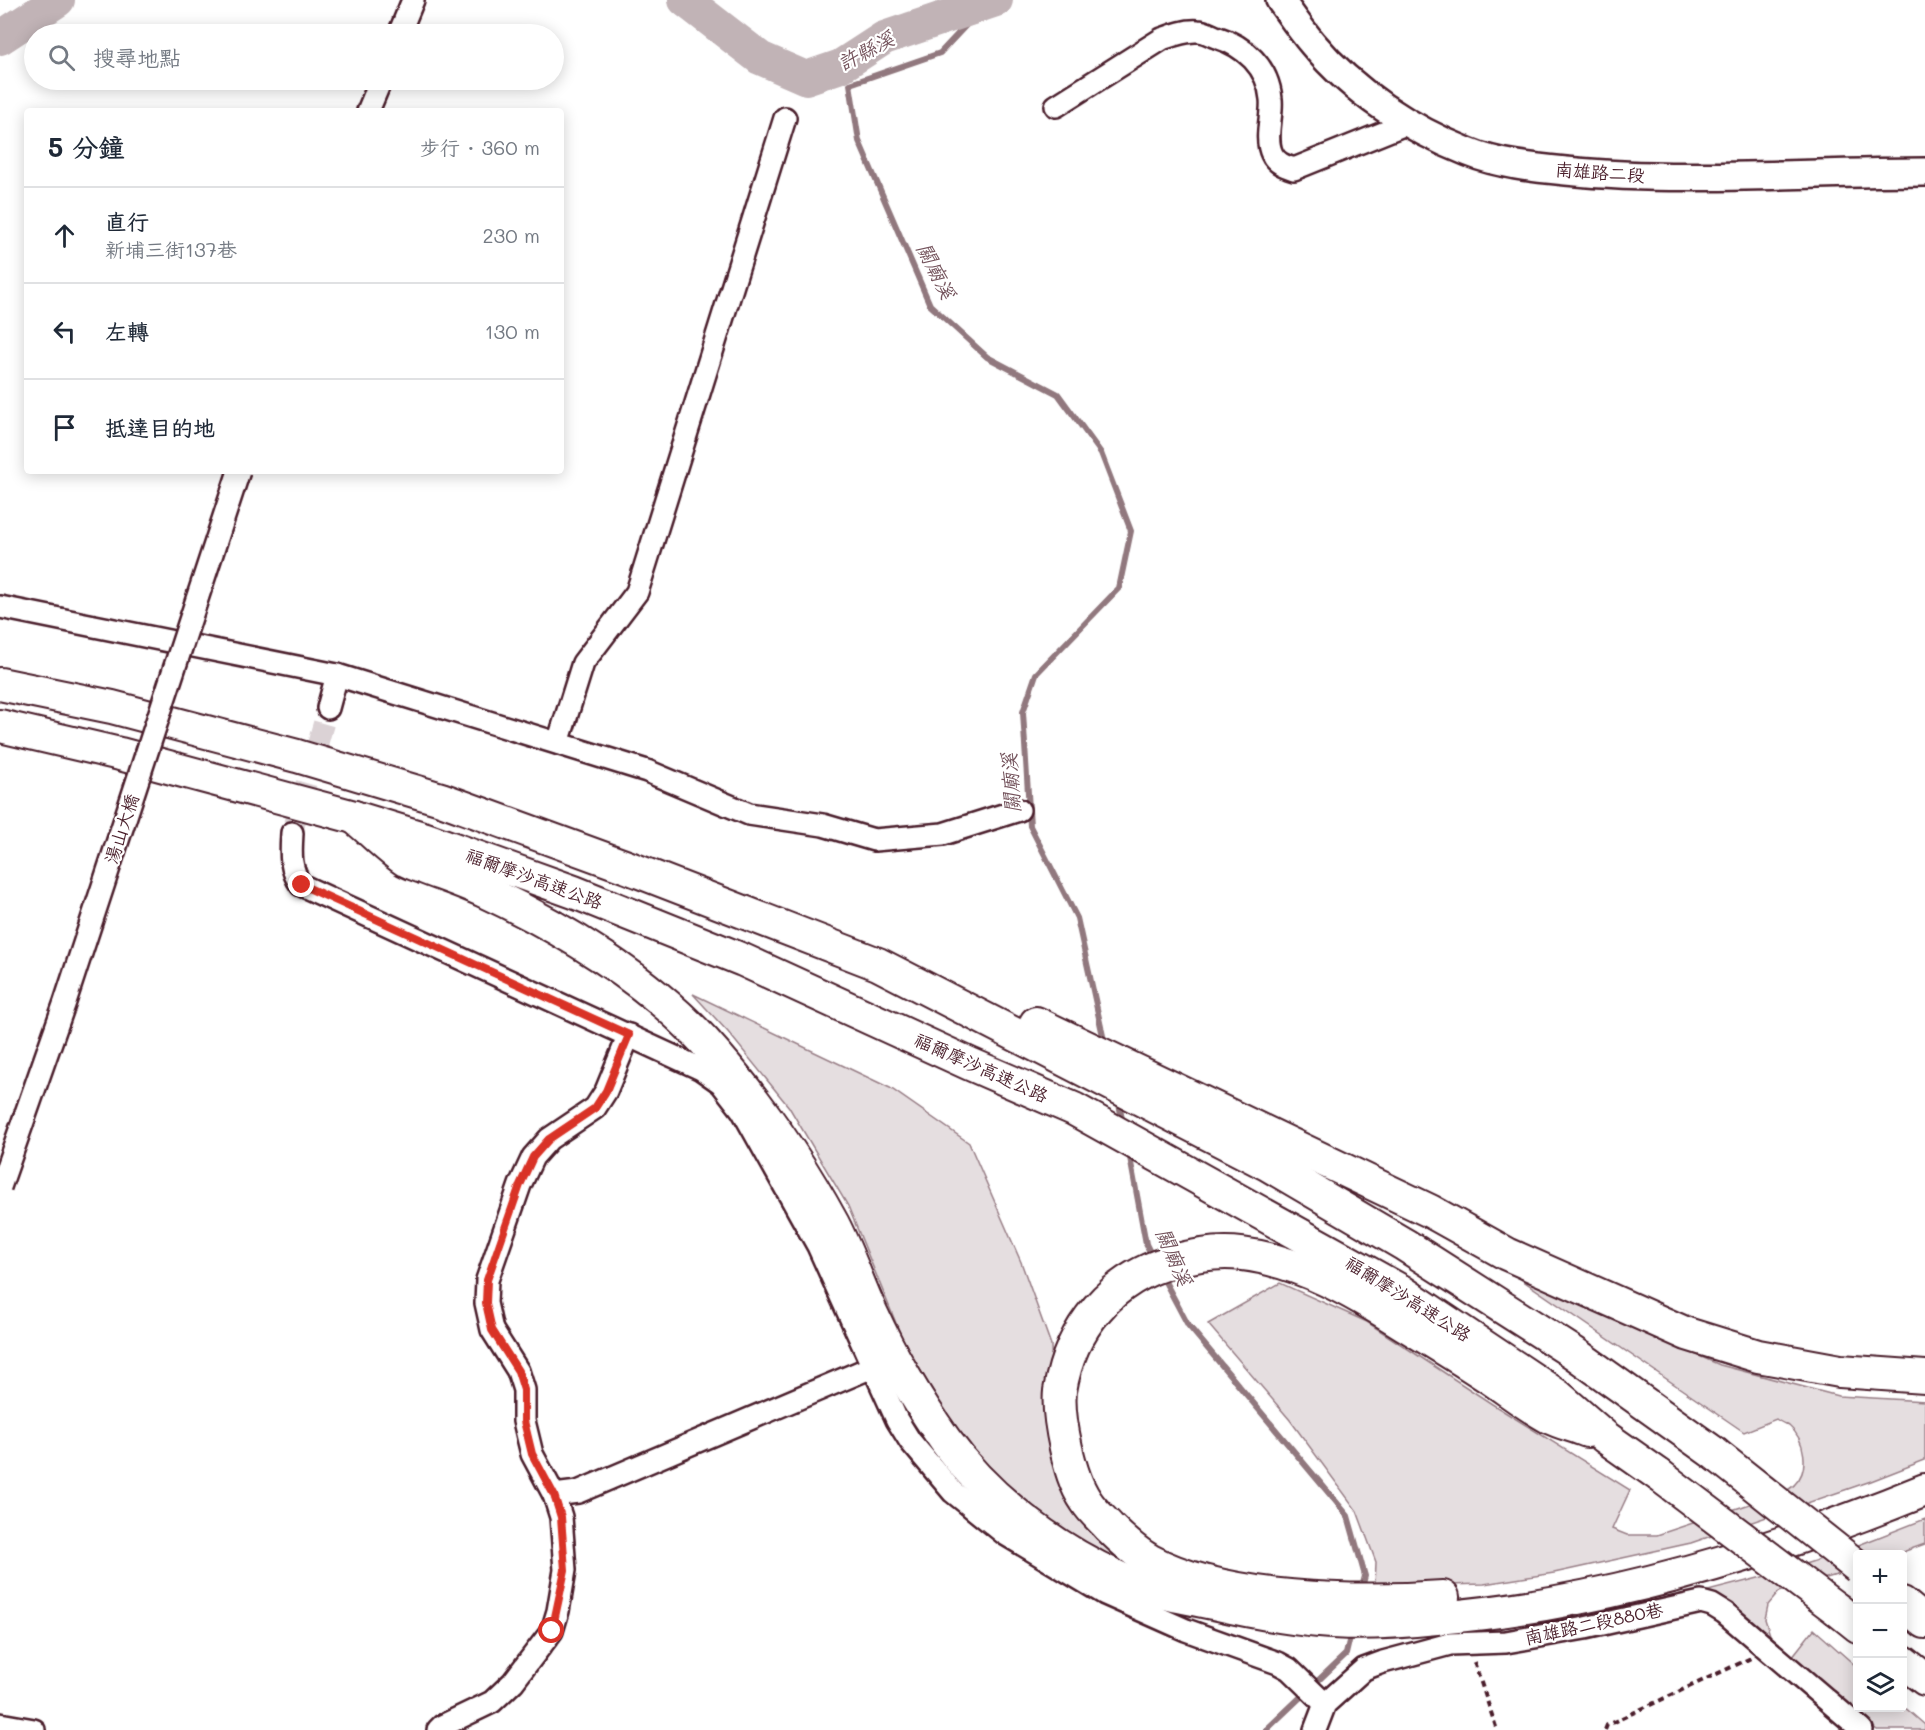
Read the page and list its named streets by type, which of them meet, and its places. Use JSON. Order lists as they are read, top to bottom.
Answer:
{
  "streets": {
    "highway": ["福爾摩沙高速公路"],
    "main road": ["南雄路二段"],
    "street": ["湯山大橋", "南雄路二段880巷"]
  },
  "water": ["許縣溪", "關廟溪"],
  "page": {
    "search": "搜尋地點",
    "heading": ["5 分鐘", "步行 · 360 m"],
    "list": [
      ["直行", "新埔三街137巷", "230 m"],
      ["左轉", "130 m"],
      "抵達目的地"
    ],
    "map_buttons": ["+", "−"]
  }
}
